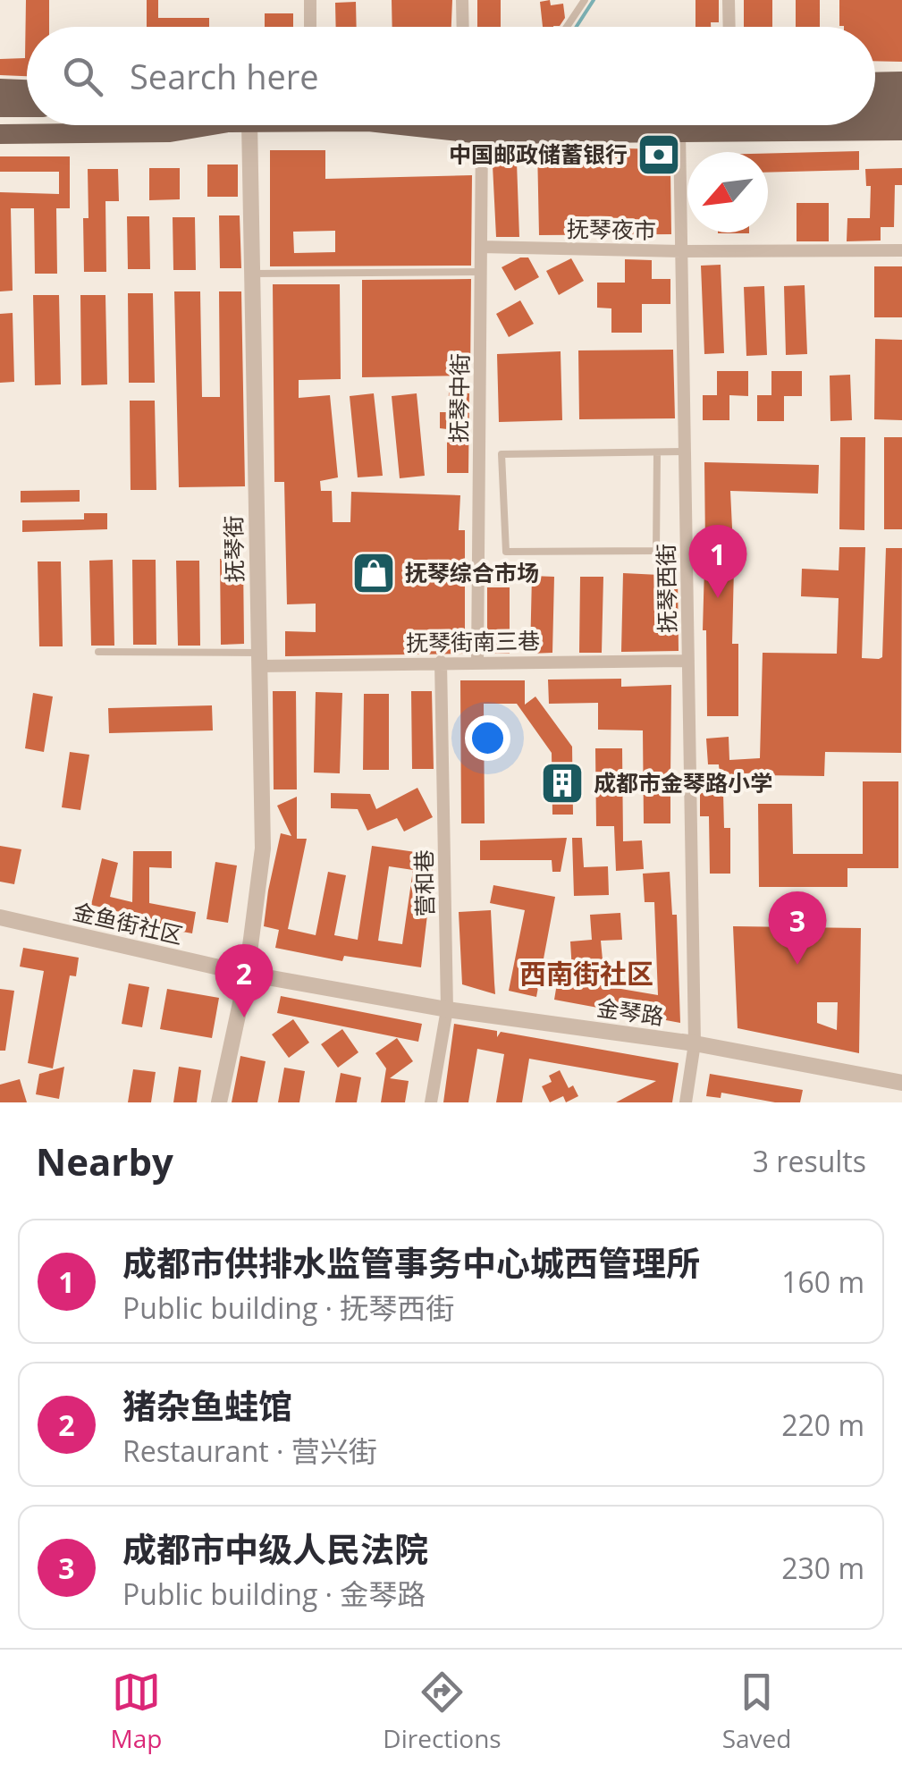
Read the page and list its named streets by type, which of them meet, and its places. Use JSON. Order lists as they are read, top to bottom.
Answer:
{
  "streets": {
    "street": [
      "抚琴夜市",
      "抚琴中街",
      "抚琴街",
      "抚琴西街",
      "抚琴街南三巷",
      "营和巷",
      "金鱼街社区",
      "金琴路"
    ]
  },
  "crossings": [
    ["抚琴夜市", "抚琴中街"],
    ["抚琴夜市", "抚琴西街"],
    ["抚琴中街", "抚琴街南三巷"],
    ["抚琴街", "抚琴街南三巷"],
    ["抚琴街", "金鱼街社区"],
    ["抚琴街", "金琴路"],
    ["抚琴西街", "抚琴街南三巷"],
    ["抚琴西街", "金琴路"],
    ["抚琴街南三巷", "营和巷"],
    ["营和巷", "金琴路"],
    ["金鱼街社区", "金琴路"]
  ],
  "districts": ["西南街社区"],
  "places": {
    "bank": ["中国邮政储蓄银行"],
    "shop": ["抚琴综合市场"],
    "building": ["成都市金琴路小学"]
  },
  "north": "bottom left",
  "page": {
    "search": "Search here",
    "pins": ["1", "3", "2"],
    "heading": ["Nearby", "3 results"],
    "list": [
      {
        "mark": "1",
        "name": "成都市供排水监管事务中心城西管理所",
        "note": "Public building · 抚琴西街",
        "value": "160 m"
      },
      {
        "mark": "2",
        "name": "猪杂鱼蛙馆",
        "note": "Restaurant · 营兴街",
        "value": "220 m"
      },
      {
        "mark": "3",
        "name": "成都市中级人民法院",
        "note": "Public building · 金琴路",
        "value": "230 m"
      }
    ],
    "nav": ["Map", "Directions", "Saved"]
  }
}
